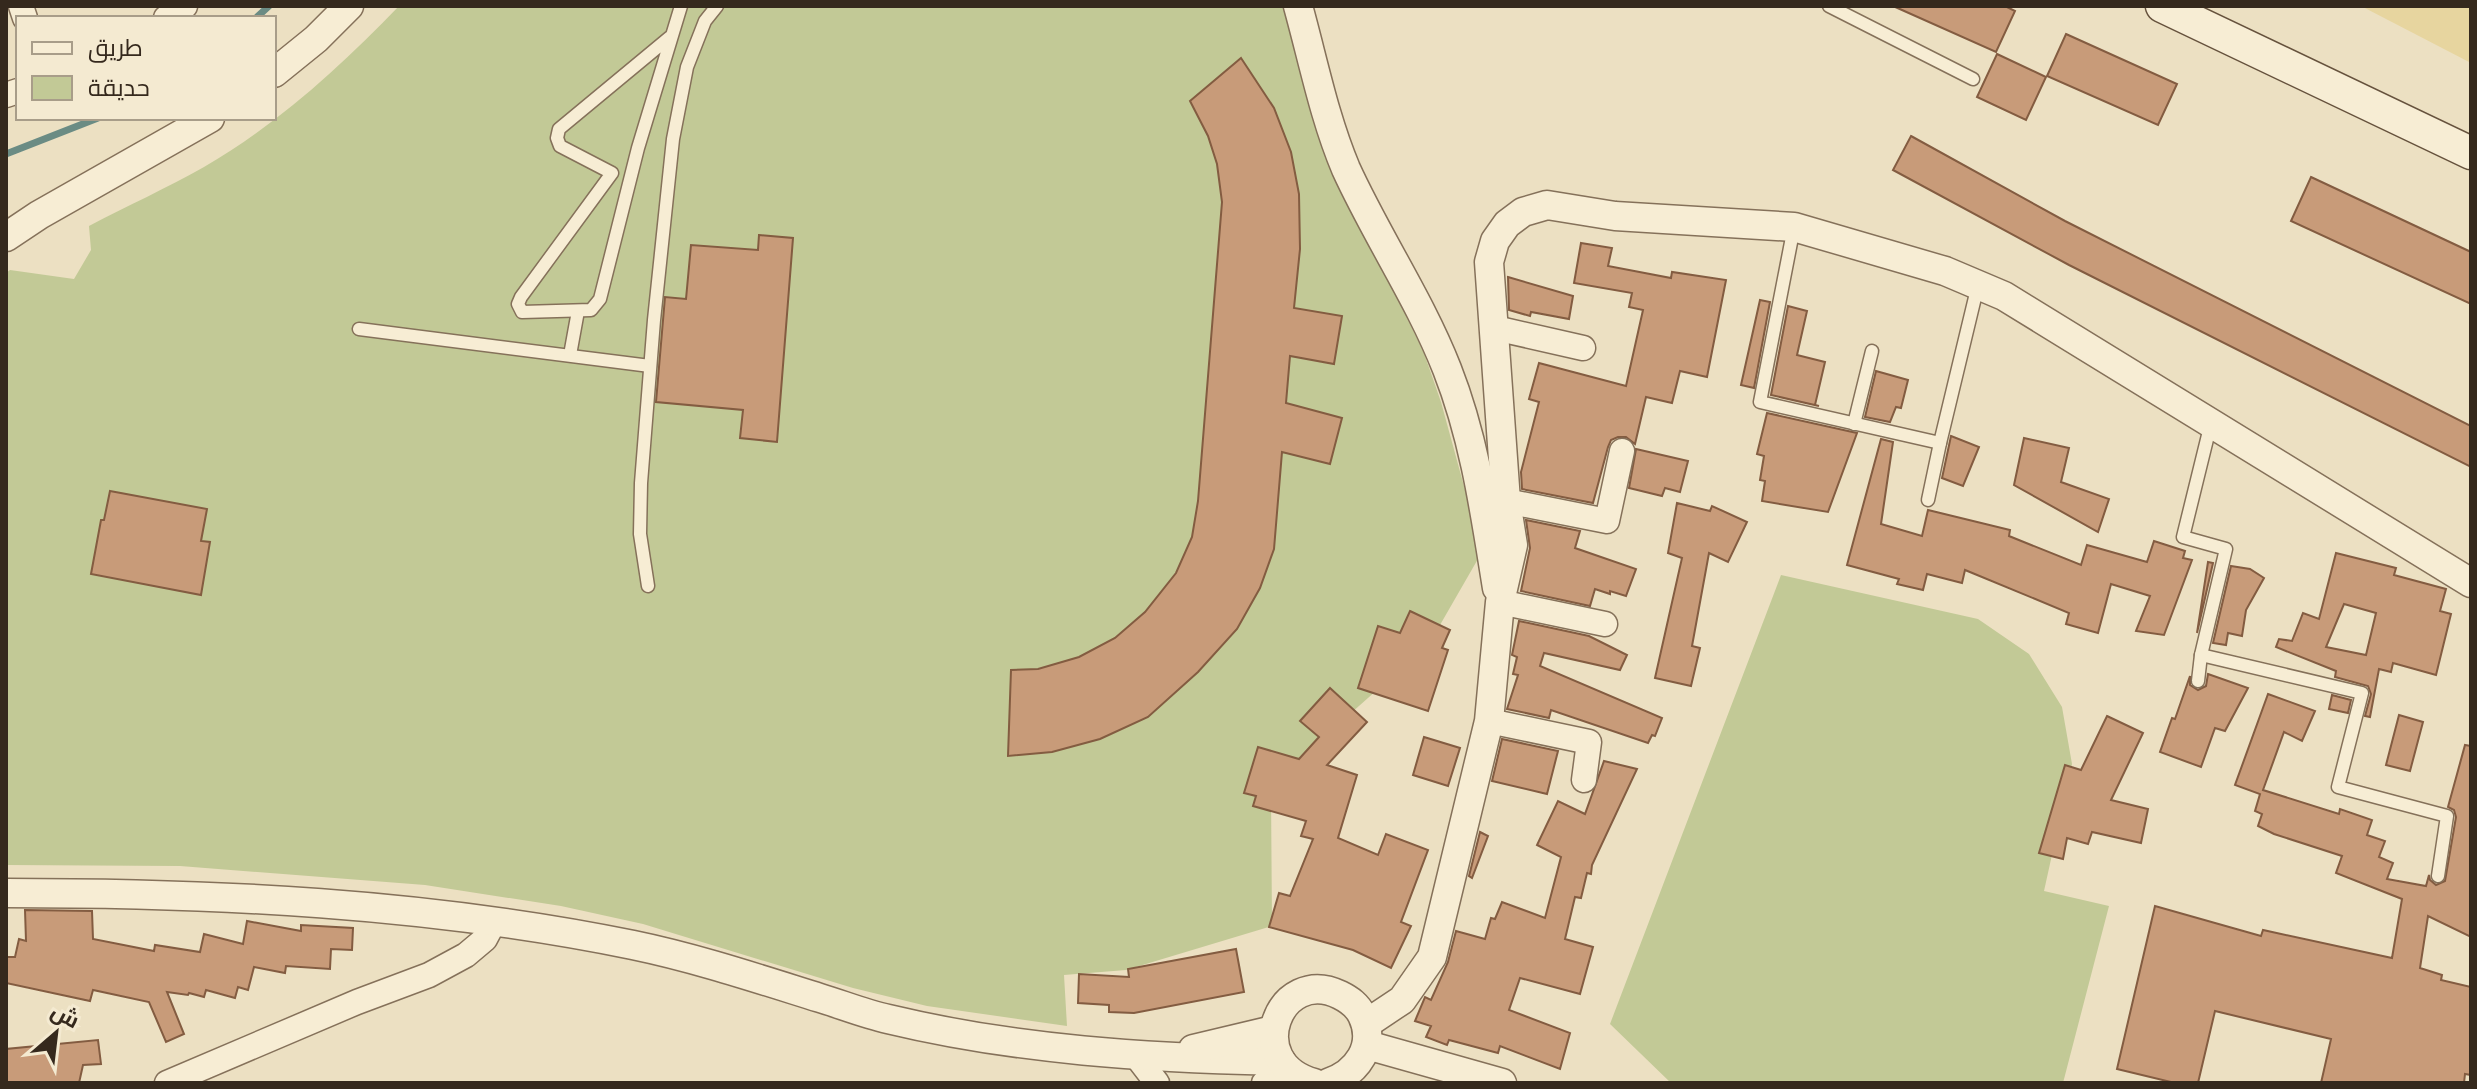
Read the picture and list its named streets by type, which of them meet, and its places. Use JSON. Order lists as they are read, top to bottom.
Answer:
{
  "legend": ["طريق", "حديقة"],
  "north": "top right"
}
